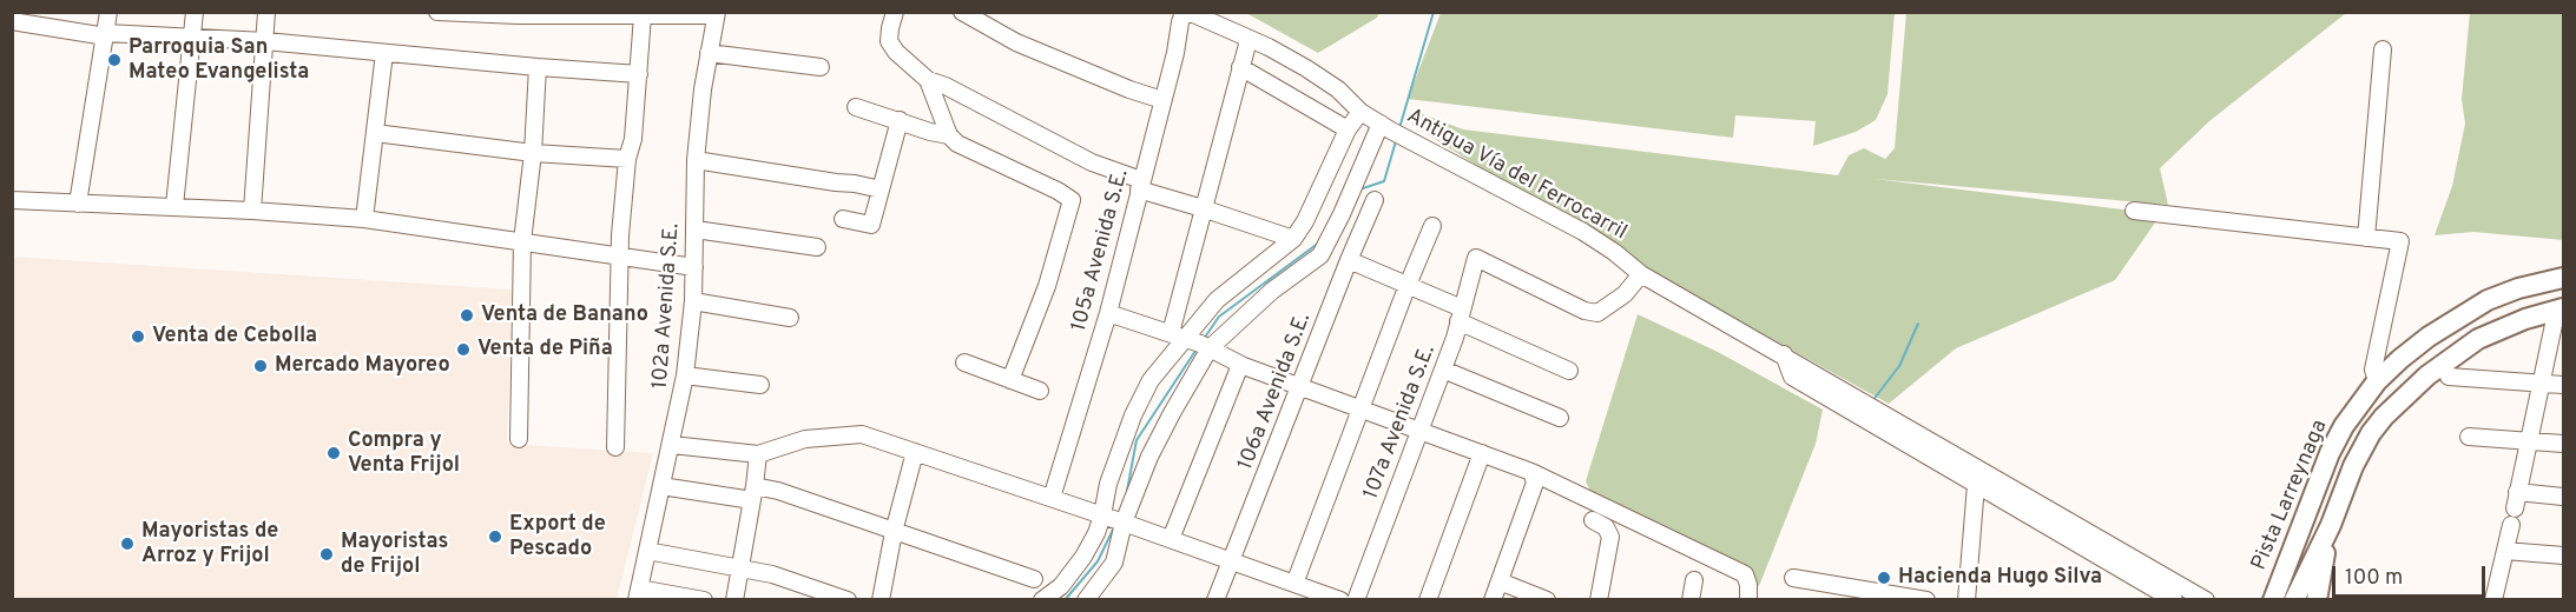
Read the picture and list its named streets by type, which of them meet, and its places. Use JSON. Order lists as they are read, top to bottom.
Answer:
{
  "streets": {
    "main road": ["Pista Larreynaga"],
    "street": [
      "Antigua Vía del Ferrocarril",
      "105a Avenida S.E.",
      "102a Avenida S.E.",
      "106a Avenida S.E.",
      "107a Avenida S.E."
    ]
  },
  "crossings": [
    ["Antigua Vía del Ferrocarril", "105a Avenida S.E."],
    ["Antigua Vía del Ferrocarril", "107a Avenida S.E."]
  ],
  "places": [
    "Parroquia San Mateo Evangelista",
    "Venta de Banano",
    "Venta de Cebolla",
    "Venta de Piña",
    "Mercado Mayoreo",
    "Compra y Venta Frijol",
    "Export de Pescado",
    "Mayoristas de Arroz y Frijol",
    "Mayoristas de Frijol",
    "Hacienda Hugo Silva"
  ],
  "scale_bar": "100 m"
}
